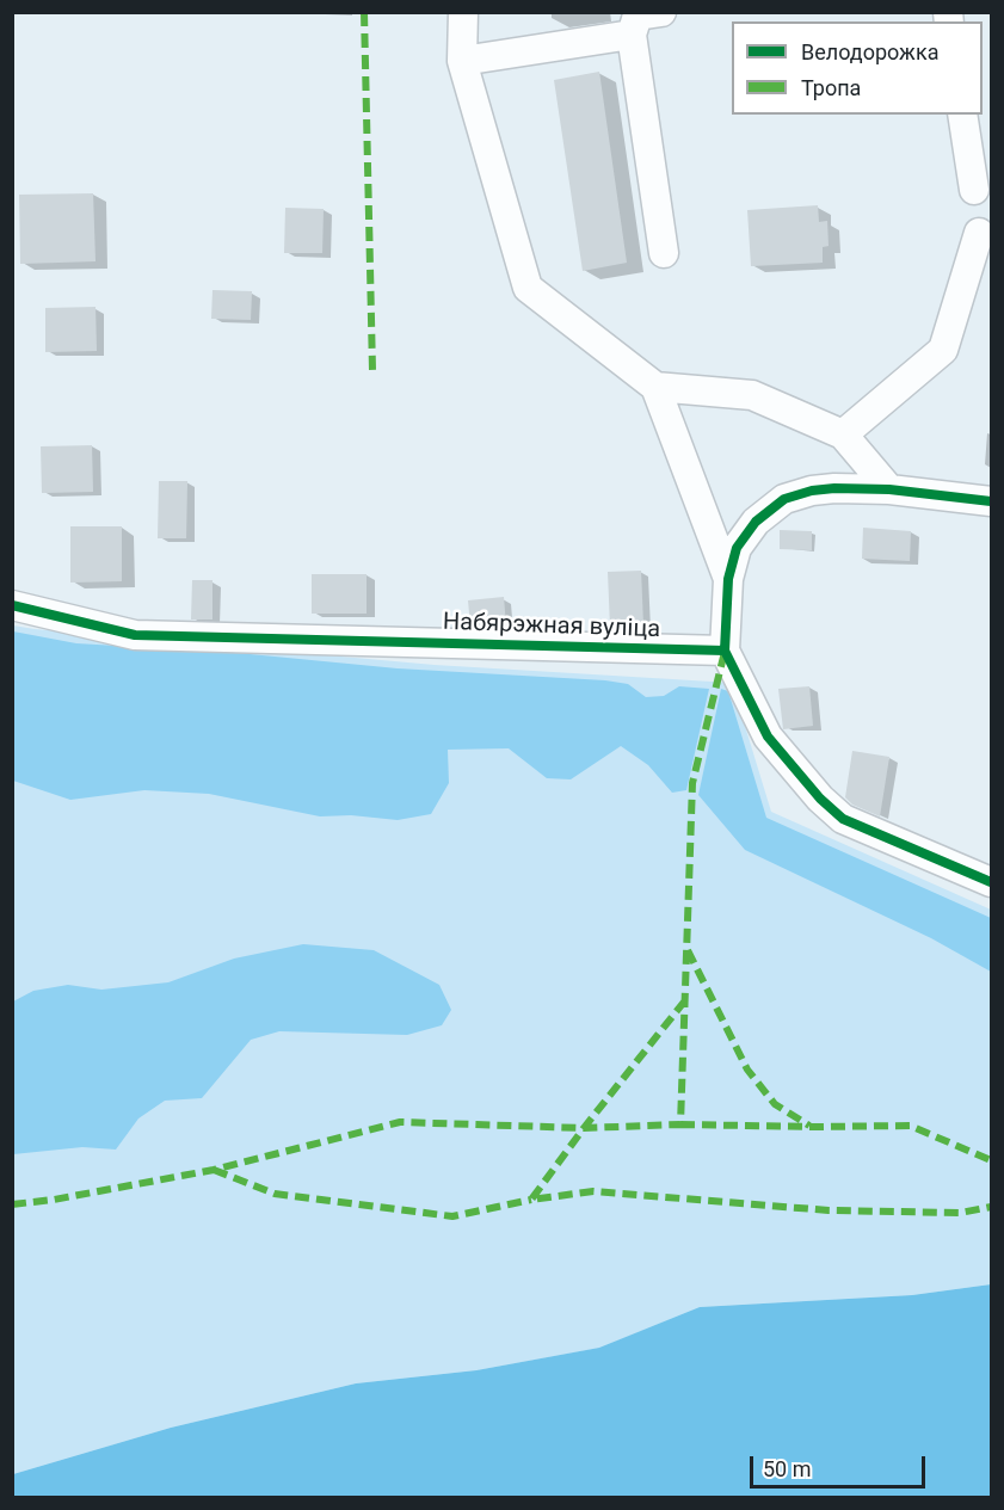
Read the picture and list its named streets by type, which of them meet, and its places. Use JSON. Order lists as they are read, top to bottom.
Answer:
{
  "streets": {
    "street": ["Набярэжная вуліца"]
  },
  "legend": ["Велодорожка", "Тропа"],
  "scale_bar": "50 m"
}
